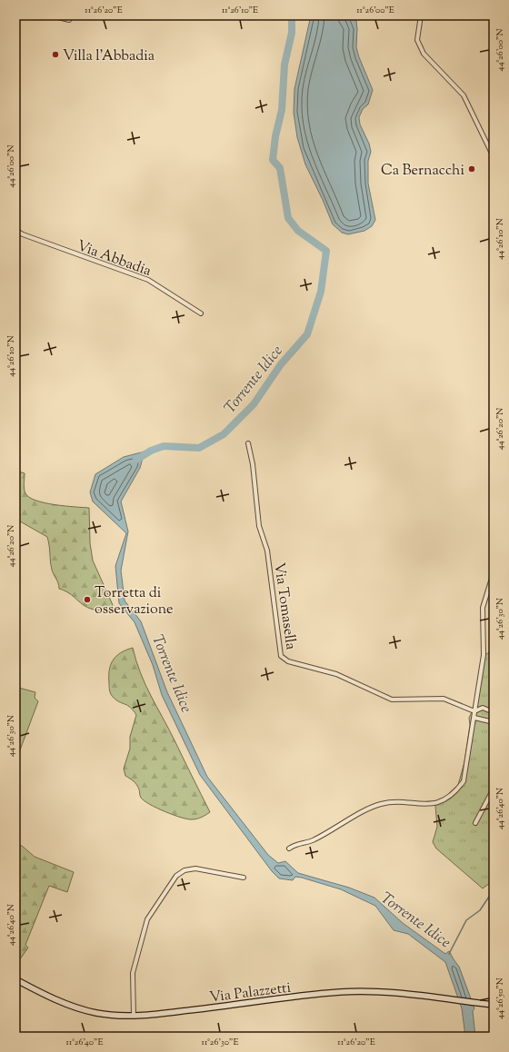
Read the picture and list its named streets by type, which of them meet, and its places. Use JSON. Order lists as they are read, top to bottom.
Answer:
{
  "streets": {
    "main road": ["Via Palazzetti"],
    "street": ["Via Abbadia", "Via Tomasella"]
  },
  "water": ["Torrente Idice"],
  "places": ["Villa l'Abbadia", "Ca Bernacchi", "Torretta di osservazione"],
  "coordinates": [
    "11°26'20\"E",
    "11°26'10\"E",
    "11°26'00\"E",
    "44°26'00\"N",
    "44°26'10\"N",
    "44°26'20\"N",
    "44°26'30\"N",
    "44°26'40\"N",
    "44°26'50\"N",
    "11°26'40\"E",
    "11°26'30\"E"
  ]
}
